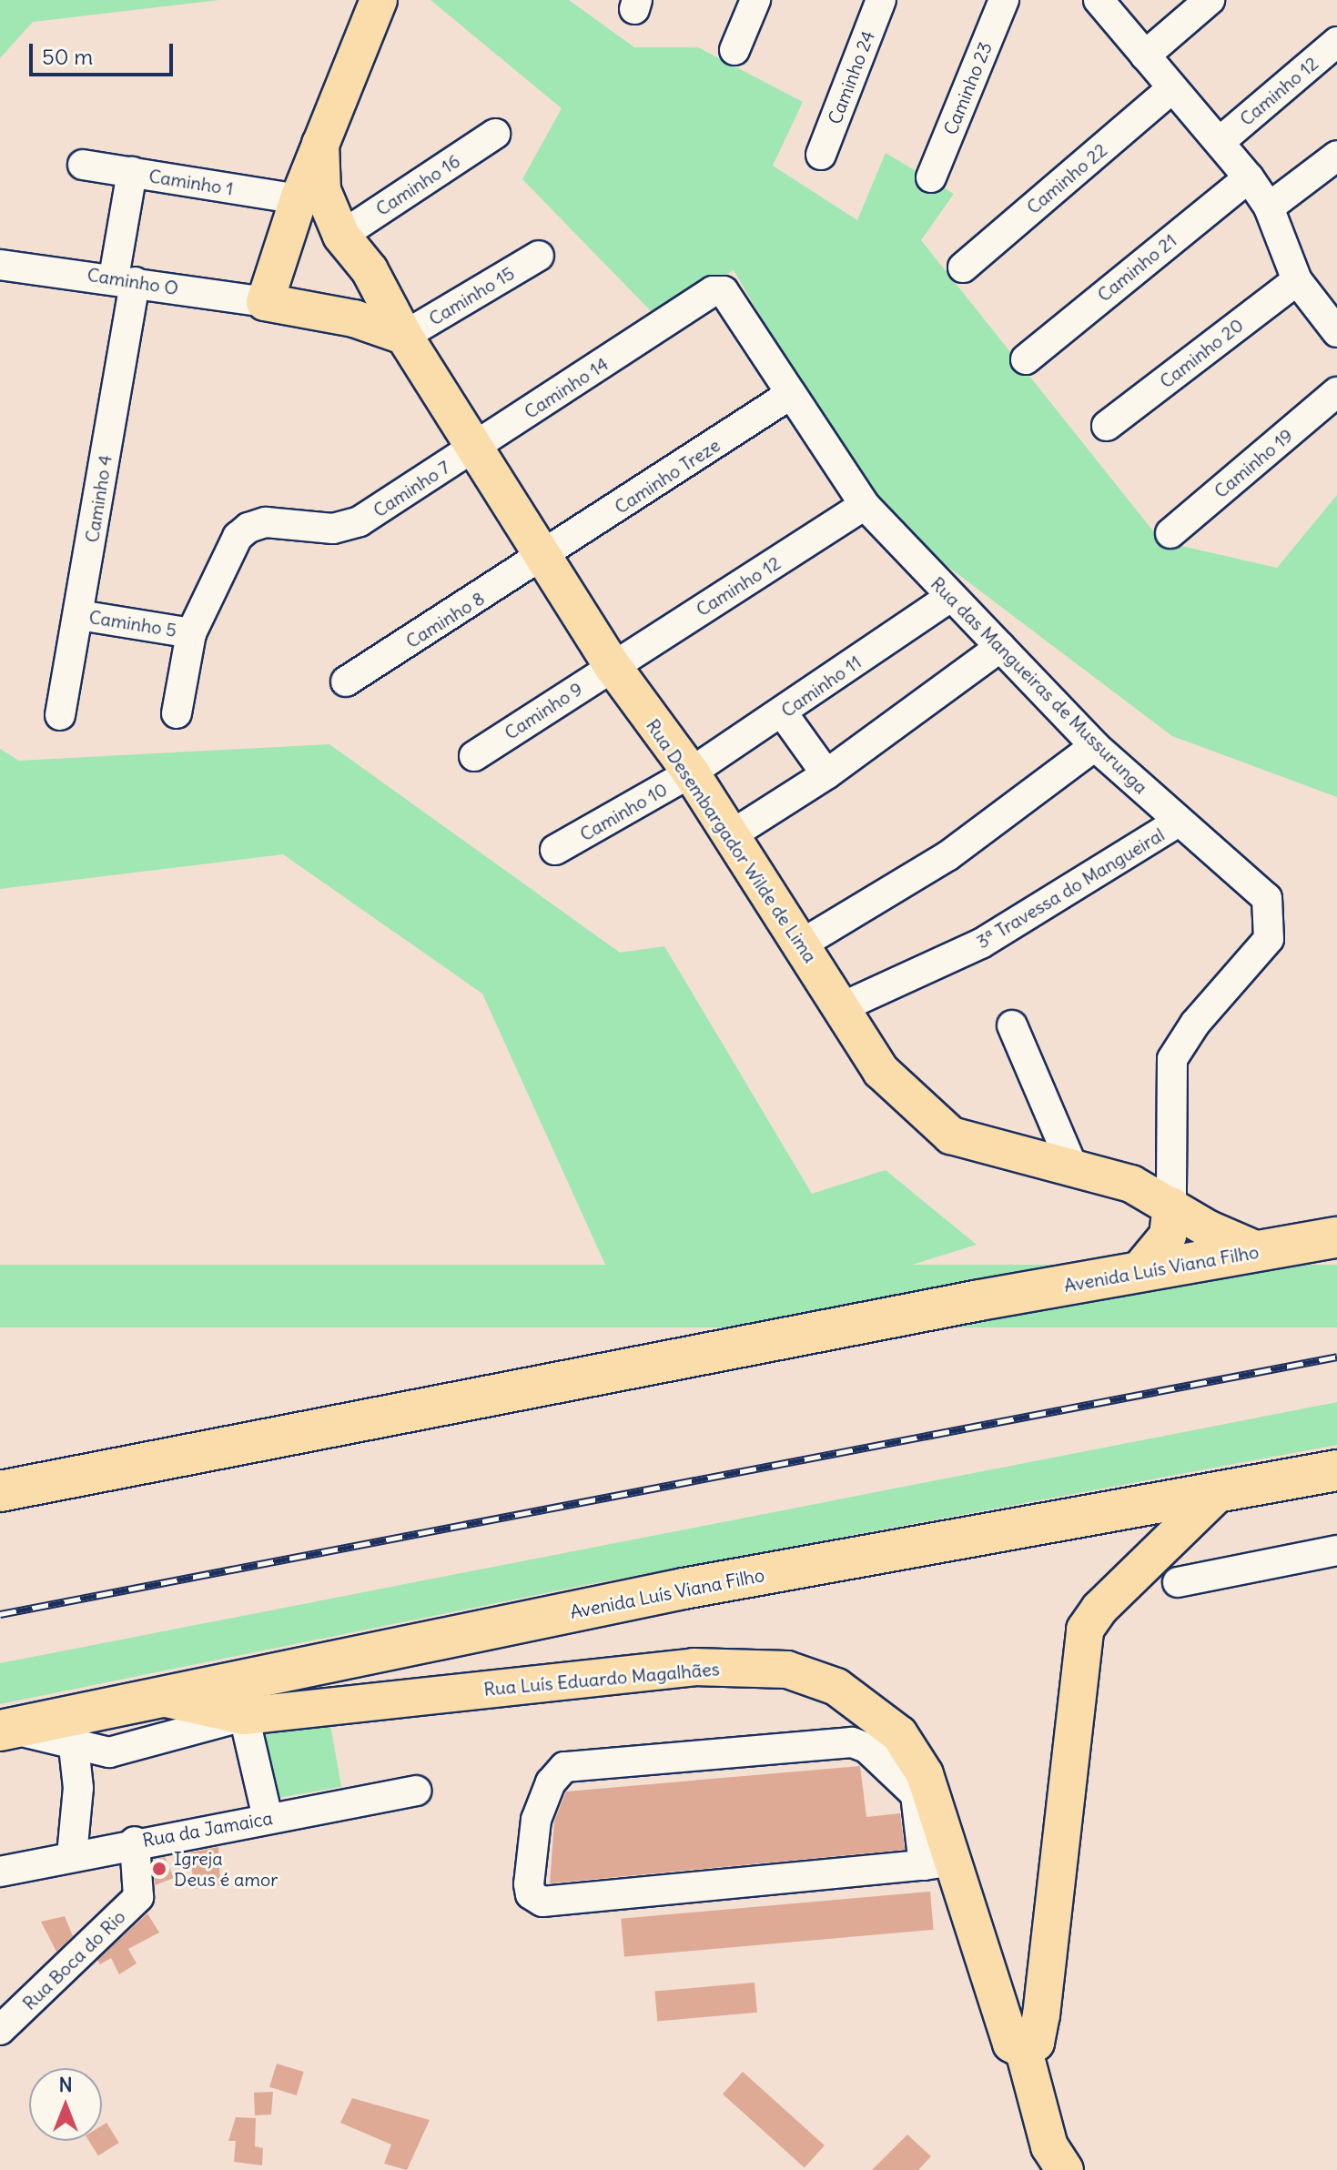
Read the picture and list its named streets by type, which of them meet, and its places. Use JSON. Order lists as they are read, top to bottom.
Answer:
{
  "streets": {
    "highway": ["Avenida Luís Viana Filho"],
    "main road": ["Rua Desembargador Wilde de Lima", "Rua Luís Eduardo Magalhães"],
    "street": [
      "Caminho 24",
      "Caminho 23",
      "Caminho 12",
      "Caminho 22",
      "Caminho 1",
      "Caminho 16",
      "Caminho 21",
      "Caminho O",
      "Caminho 15",
      "Caminho 20",
      "Caminho 14",
      "Caminho 19",
      "Caminho Treze",
      "Caminho 7",
      "Caminho 4",
      "Caminho 8",
      "Caminho 5",
      "Rua das Mangueiras de Mussurunga",
      "Caminho 11",
      "Caminho 9",
      "Caminho 10",
      "3ª Travessa do Mangueiral",
      "Rua da Jamaica",
      "Rua Boca do Rio"
    ]
  },
  "crossings": [
    ["Caminho 12", "Rua das Mangueiras de Mussurunga"],
    ["Caminho 12", "Caminho 9"],
    ["Caminho 12", "Rua Desembargador Wilde de Lima"],
    ["Caminho 1", "Caminho 16"],
    ["Caminho 1", "Caminho 4"],
    ["Caminho 1", "Rua Desembargador Wilde de Lima"],
    ["Caminho 16", "Rua Desembargador Wilde de Lima"],
    ["Caminho O", "Caminho 4"],
    ["Caminho 15", "Rua Desembargador Wilde de Lima"],
    ["Caminho 14", "Caminho 7"],
    ["Caminho 14", "Rua das Mangueiras de Mussurunga"],
    ["Caminho 14", "Rua Desembargador Wilde de Lima"],
    ["Caminho Treze", "Caminho 8"],
    ["Caminho Treze", "Rua das Mangueiras de Mussurunga"],
    ["Caminho Treze", "Rua Desembargador Wilde de Lima"],
    ["Caminho 7", "Caminho 5"],
    ["Caminho 7", "Rua Desembargador Wilde de Lima"],
    ["Caminho 4", "Caminho 5"],
    ["Caminho 8", "Rua Desembargador Wilde de Lima"],
    ["Rua das Mangueiras de Mussurunga", "Caminho 11"],
    ["Rua das Mangueiras de Mussurunga", "Rua Desembargador Wilde de Lima"],
    ["Rua das Mangueiras de Mussurunga", "3ª Travessa do Mangueiral"],
    ["Caminho 11", "Caminho 10"],
    ["Caminho 11", "Rua Desembargador Wilde de Lima"],
    ["Caminho 9", "Rua Desembargador Wilde de Lima"],
    ["Caminho 10", "Rua Desembargador Wilde de Lima"],
    ["Rua Desembargador Wilde de Lima", "3ª Travessa do Mangueiral"],
    ["Rua Desembargador Wilde de Lima", "Avenida Luís Viana Filho"],
    ["Avenida Luís Viana Filho", "Rua Luís Eduardo Magalhães"],
    ["Rua da Jamaica", "Rua Boca do Rio"]
  ],
  "places": ["Igreja Deus é amor"],
  "scale_bar": "50 m",
  "north": "top"
}
